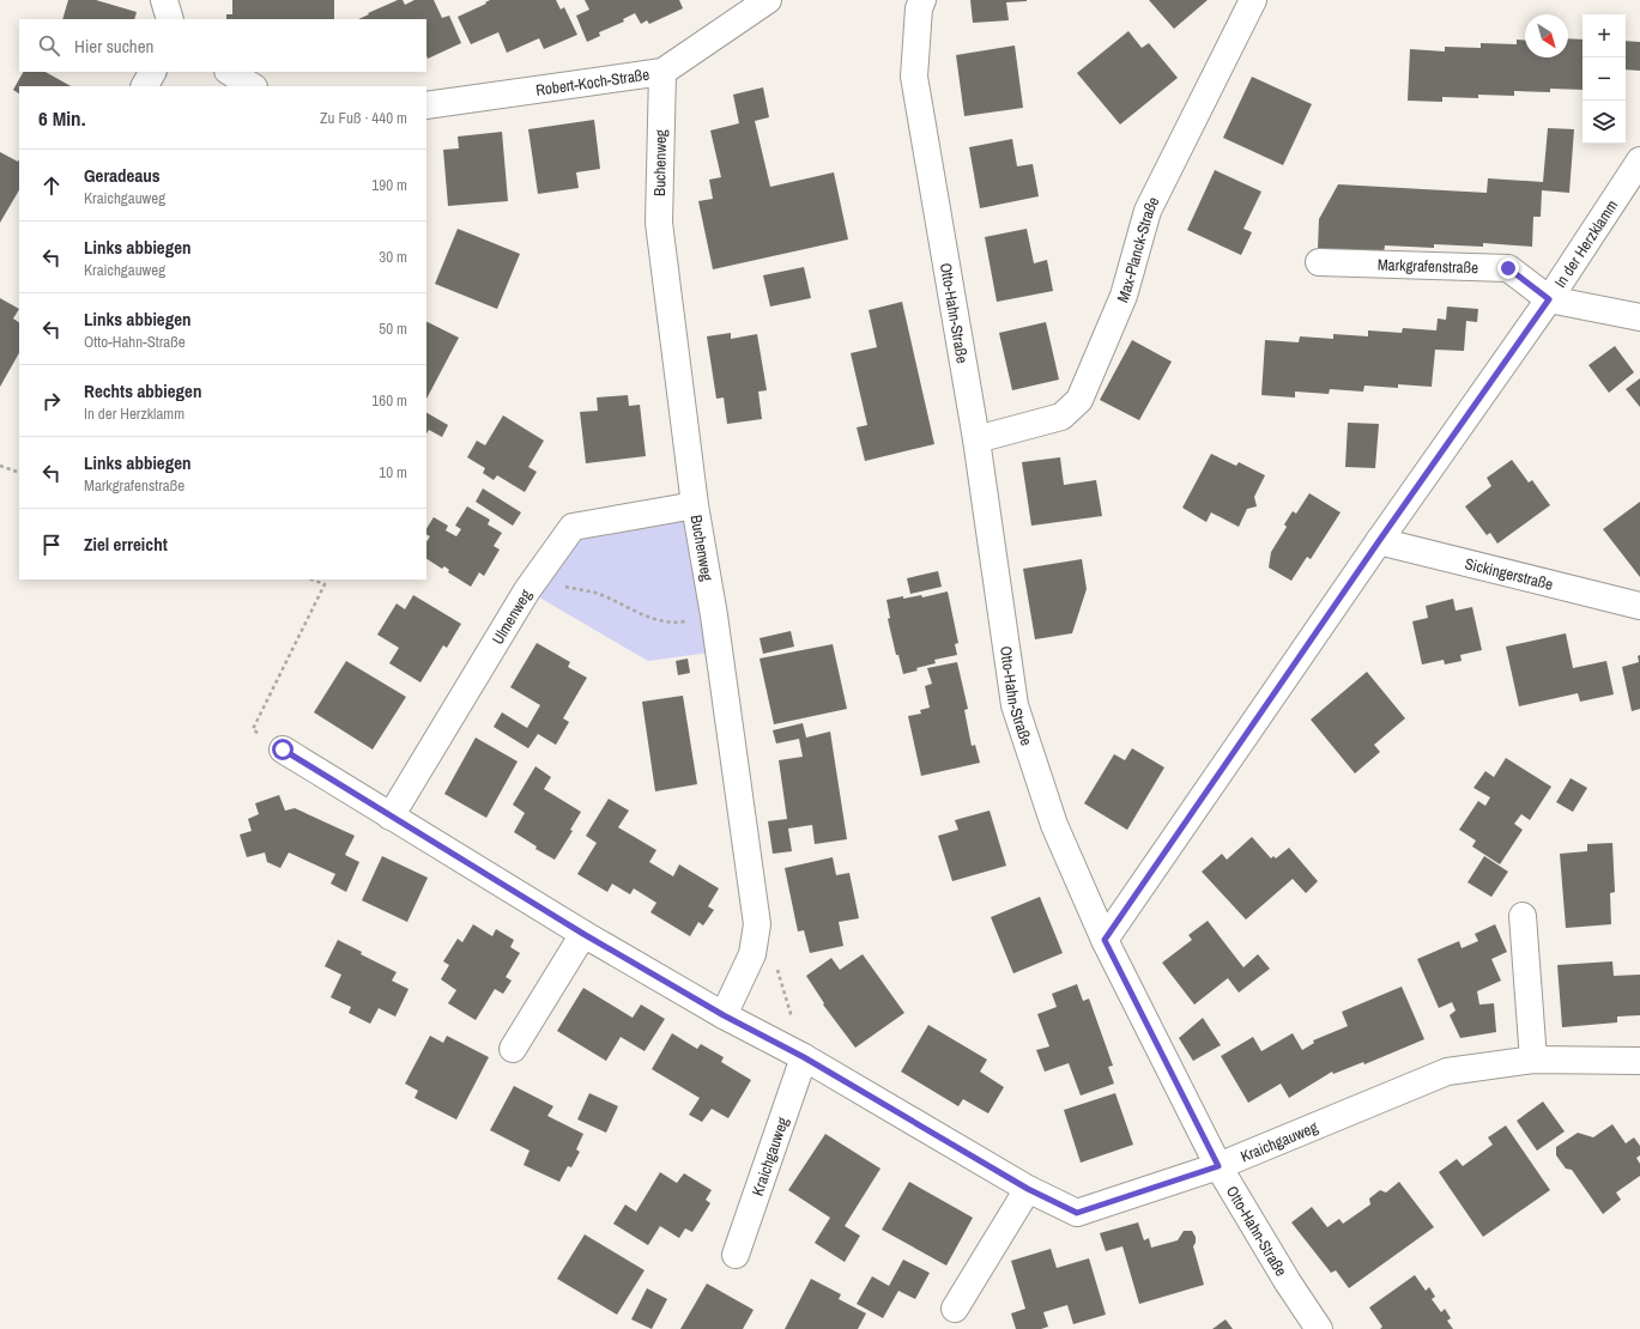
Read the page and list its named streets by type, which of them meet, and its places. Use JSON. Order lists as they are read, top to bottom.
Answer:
{
  "streets": {
    "street": [
      "Robert-Koch-Straße",
      "Buchenweg",
      "In der Herzklamm",
      "Max-Planck-Straße",
      "Markgrafenstraße",
      "Otto-Hahn-Straße",
      "Sickingerstraße",
      "Ulmenweg",
      "Kraichgauweg"
    ]
  },
  "crossings": [
    ["Robert-Koch-Straße", "Buchenweg"],
    ["Buchenweg", "Ulmenweg"],
    ["Buchenweg", "Kraichgauweg"],
    ["In der Herzklamm", "Markgrafenstraße"],
    ["In der Herzklamm", "Otto-Hahn-Straße"],
    ["In der Herzklamm", "Sickingerstraße"],
    ["Max-Planck-Straße", "Otto-Hahn-Straße"],
    ["Otto-Hahn-Straße", "Kraichgauweg"],
    ["Ulmenweg", "Kraichgauweg"]
  ],
  "north": "bottom right",
  "page": {
    "map_buttons": ["+", "−"],
    "search": "Hier suchen",
    "heading": ["6 Min.", "Zu Fuß · 440 m"],
    "list": [
      ["Geradeaus", "Kraichgauweg", "190 m"],
      ["Links abbiegen", "Kraichgauweg", "30 m"],
      ["Links abbiegen", "Otto-Hahn-Straße", "50 m"],
      ["Rechts abbiegen", "In der Herzklamm", "160 m"],
      ["Links abbiegen", "Markgrafenstraße", "10 m"],
      "Ziel erreicht"
    ]
  }
}
